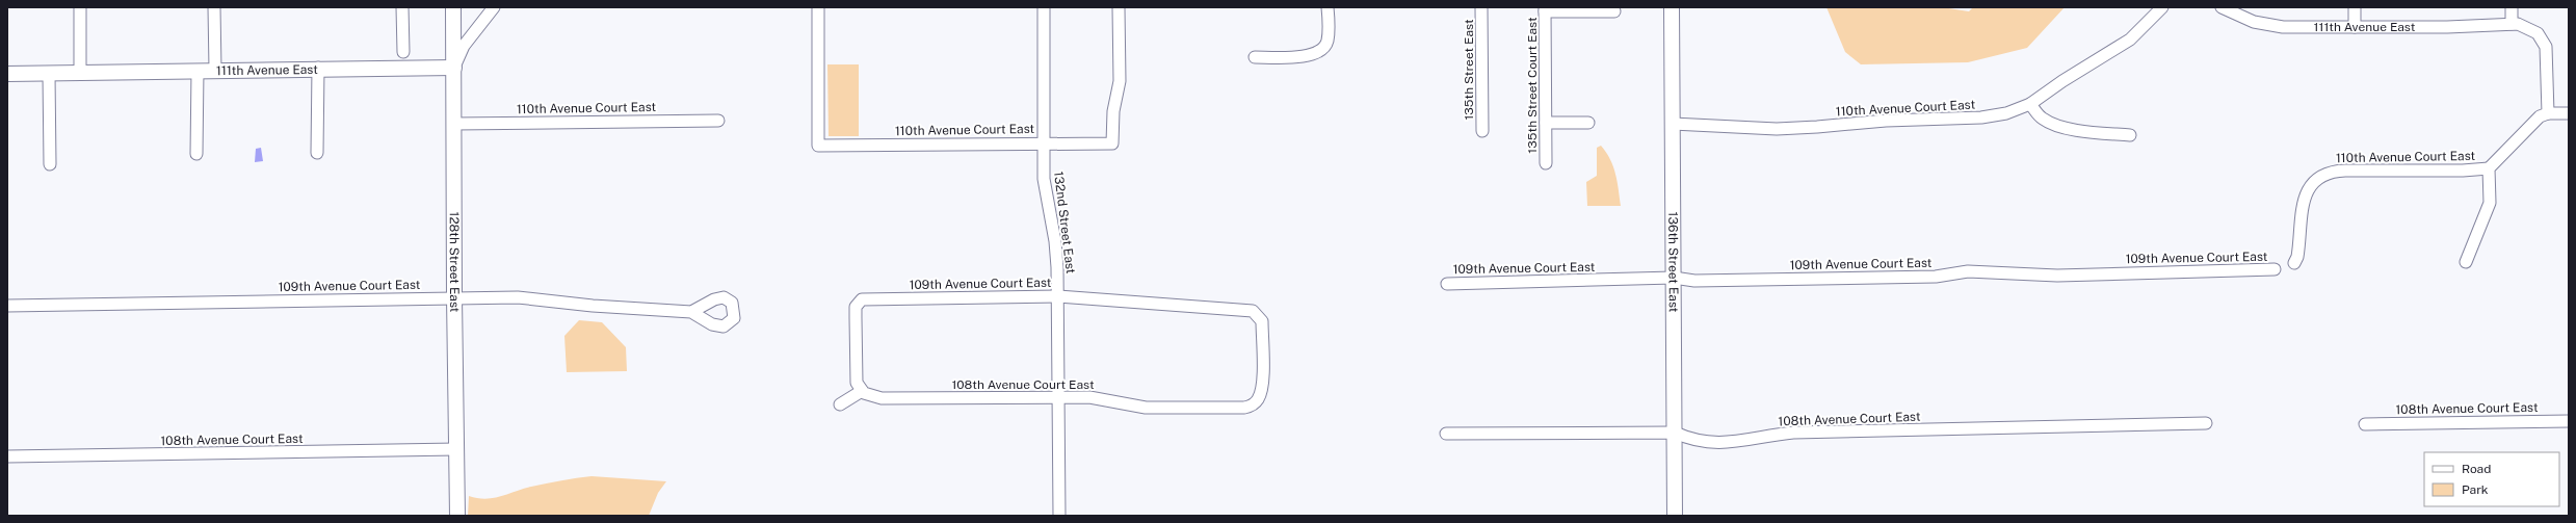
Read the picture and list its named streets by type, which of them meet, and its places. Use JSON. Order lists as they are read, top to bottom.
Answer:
{
  "streets": {
    "street": [
      "111th Avenue East",
      "135th Street East",
      "135th Street Court East",
      "110th Avenue Court East",
      "132nd Street East",
      "109th Avenue Court East",
      "128th Street East",
      "136th Street East",
      "108th Avenue Court East"
    ]
  },
  "crossings": [
    ["111th Avenue East", "128th Street East"],
    ["110th Avenue Court East", "132nd Street East"],
    ["110th Avenue Court East", "128th Street East"],
    ["110th Avenue Court East", "136th Street East"],
    ["132nd Street East", "109th Avenue Court East"],
    ["132nd Street East", "108th Avenue Court East"],
    ["109th Avenue Court East", "128th Street East"],
    ["109th Avenue Court East", "136th Street East"],
    ["109th Avenue Court East", "108th Avenue Court East"],
    ["128th Street East", "108th Avenue Court East"],
    ["136th Street East", "108th Avenue Court East"]
  ],
  "legend": ["Road", "Park"]
}
